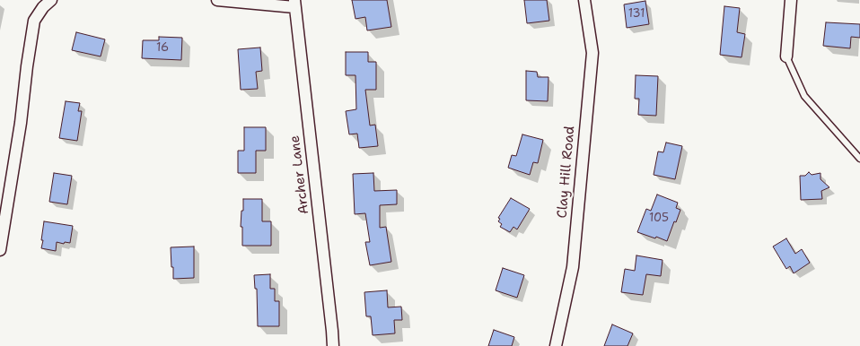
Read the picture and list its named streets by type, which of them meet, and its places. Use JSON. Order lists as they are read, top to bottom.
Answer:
{
  "streets": {
    "street": ["Clay Hill Road", "Archer Lane"]
  },
  "house_numbers": ["131", "16", "105"]
}
